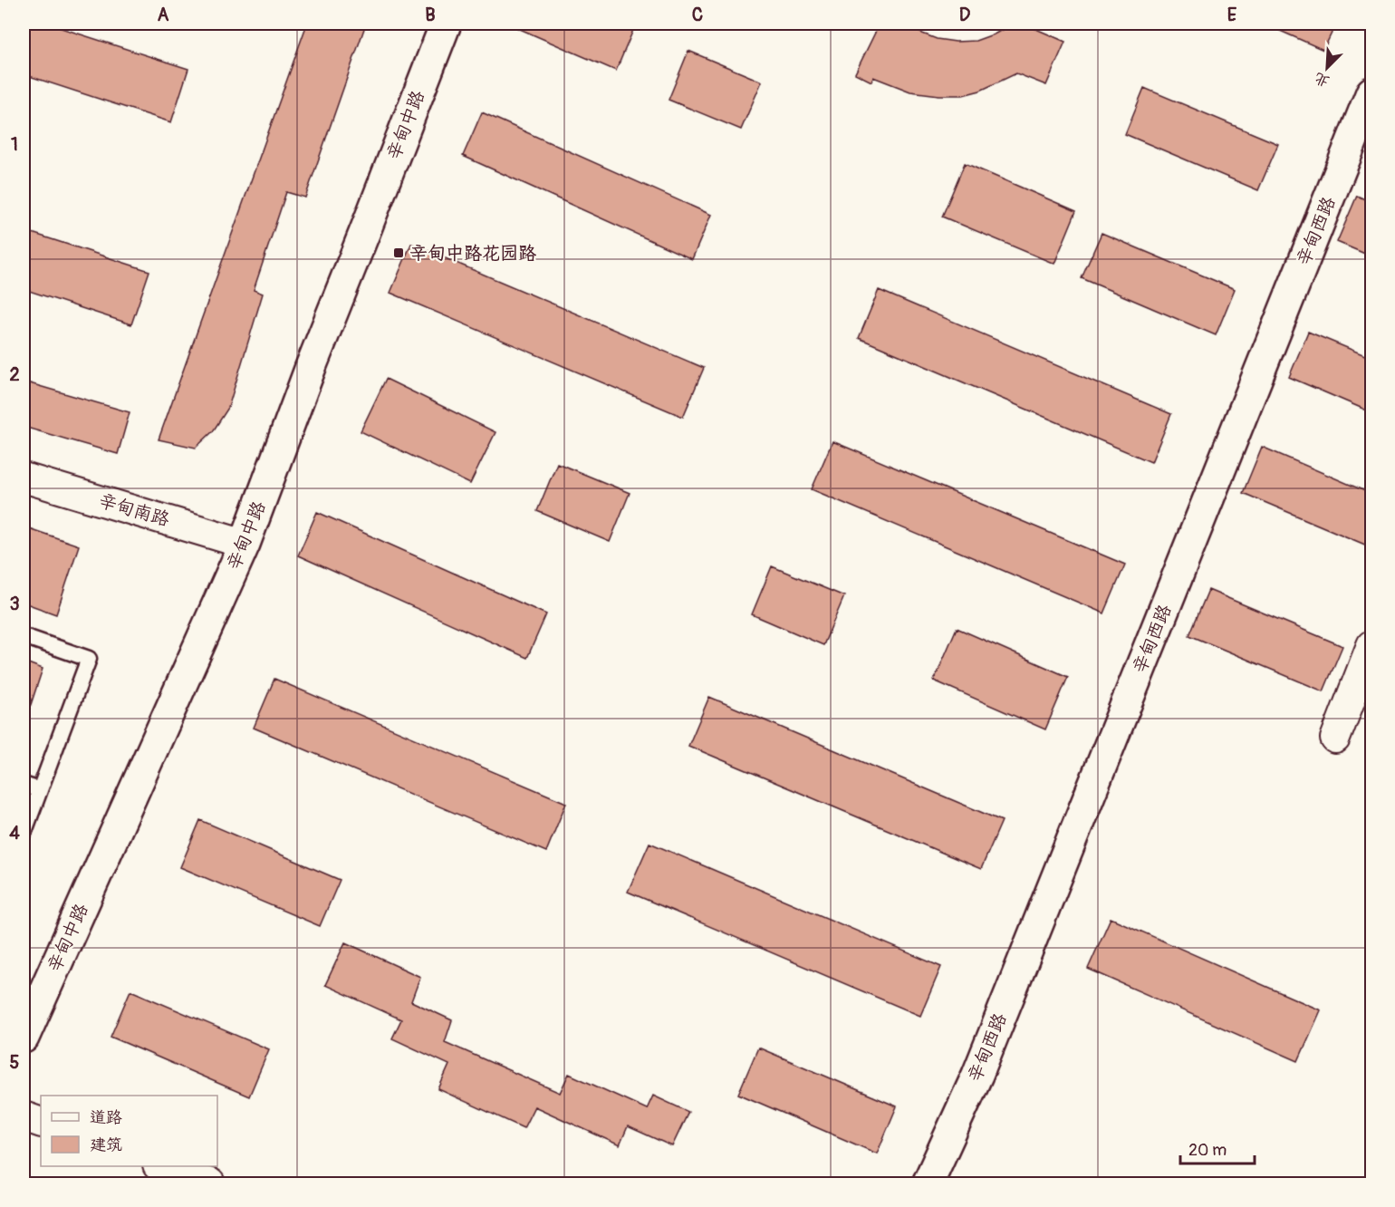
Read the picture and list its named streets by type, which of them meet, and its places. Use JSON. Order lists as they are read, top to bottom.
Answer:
{
  "streets": {
    "street": ["辛甸中路", "辛甸西路", "辛甸南路"]
  },
  "crossings": [
    ["辛甸中路", "辛甸南路"]
  ],
  "places": {
    "transit": ["辛甸中路花园路"]
  },
  "legend": ["道路", "建筑"],
  "scale_bar": "20 m",
  "north": "bottom left",
  "grid": {
    "columns": [
      "A",
      "B",
      "C",
      "D",
      "E"
    ],
    "rows": [
      "1",
      "2",
      "3",
      "4",
      "5"
    ]
  }
}
